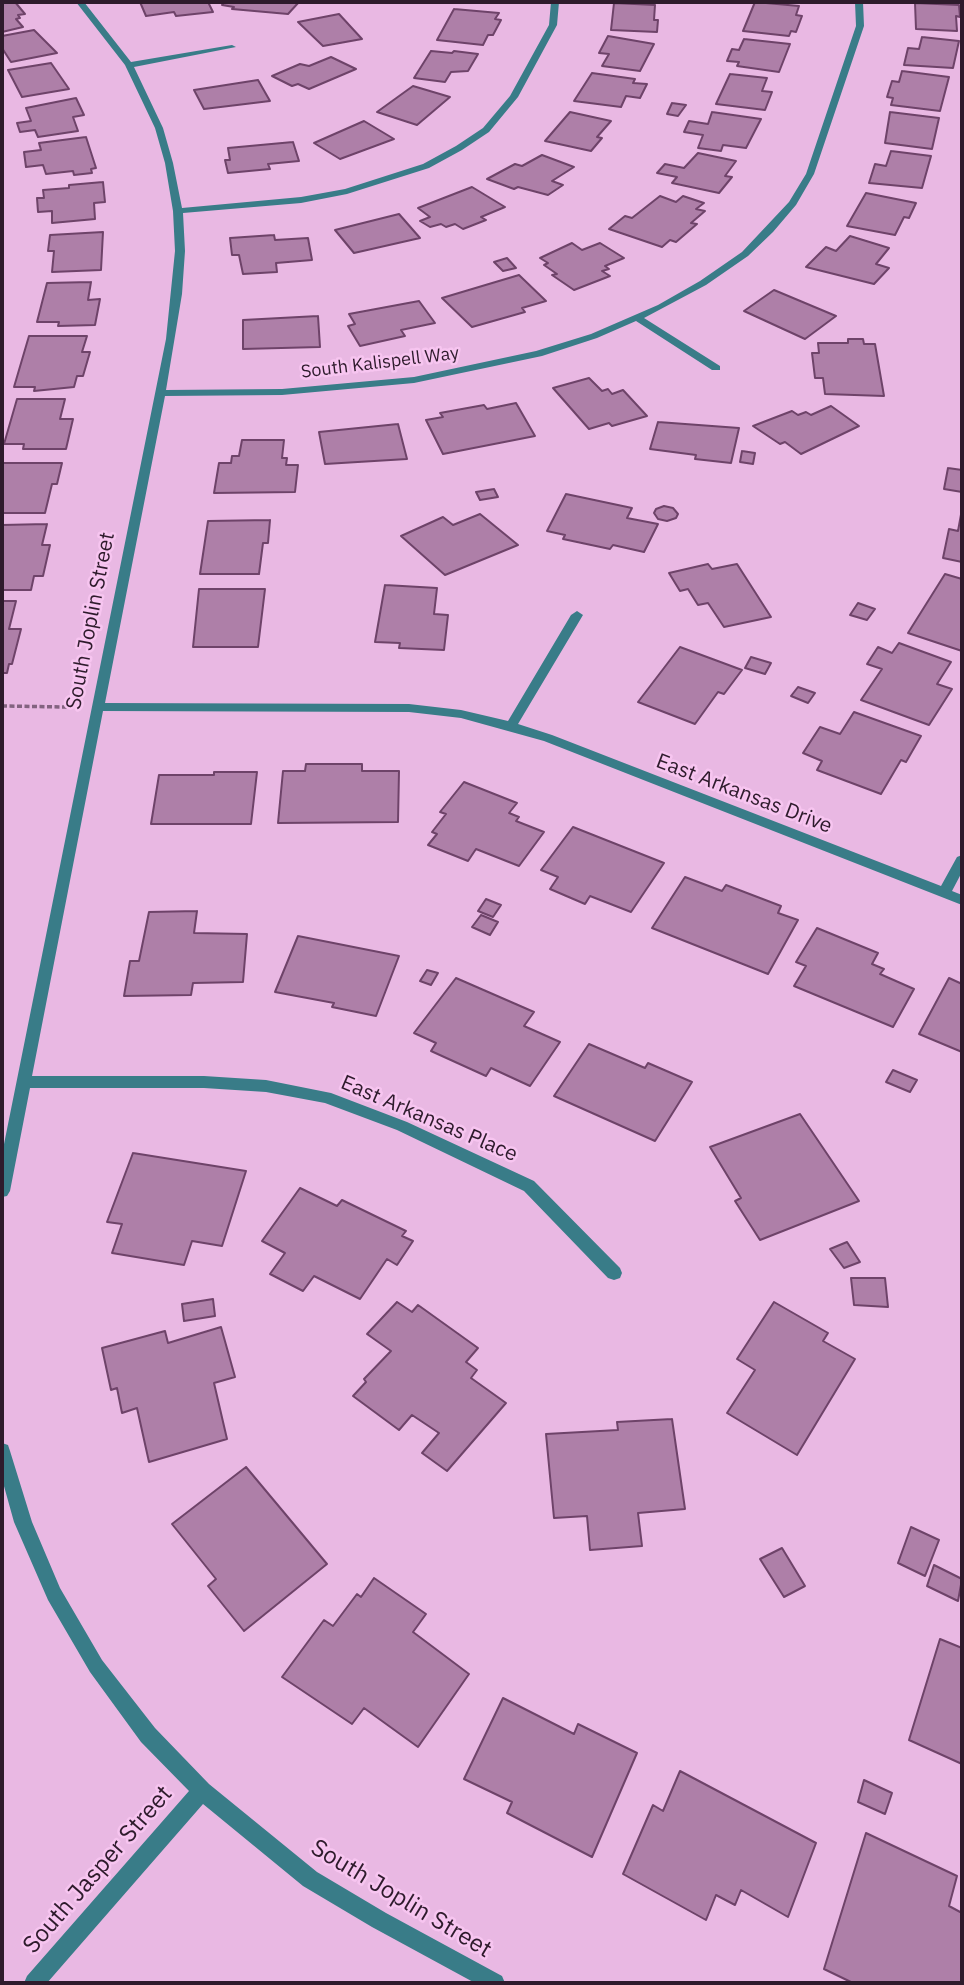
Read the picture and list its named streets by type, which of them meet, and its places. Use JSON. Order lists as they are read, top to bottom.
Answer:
{
  "streets": {
    "street": [
      "South Kalispell Way",
      "South Joplin Street",
      "East Arkansas Drive",
      "East Arkansas Place",
      "South Jasper Street"
    ]
  },
  "crossings": [
    ["South Kalispell Way", "South Joplin Street"],
    ["South Joplin Street", "East Arkansas Drive"],
    ["South Joplin Street", "East Arkansas Place"],
    ["South Joplin Street", "South Jasper Street"]
  ]
}
